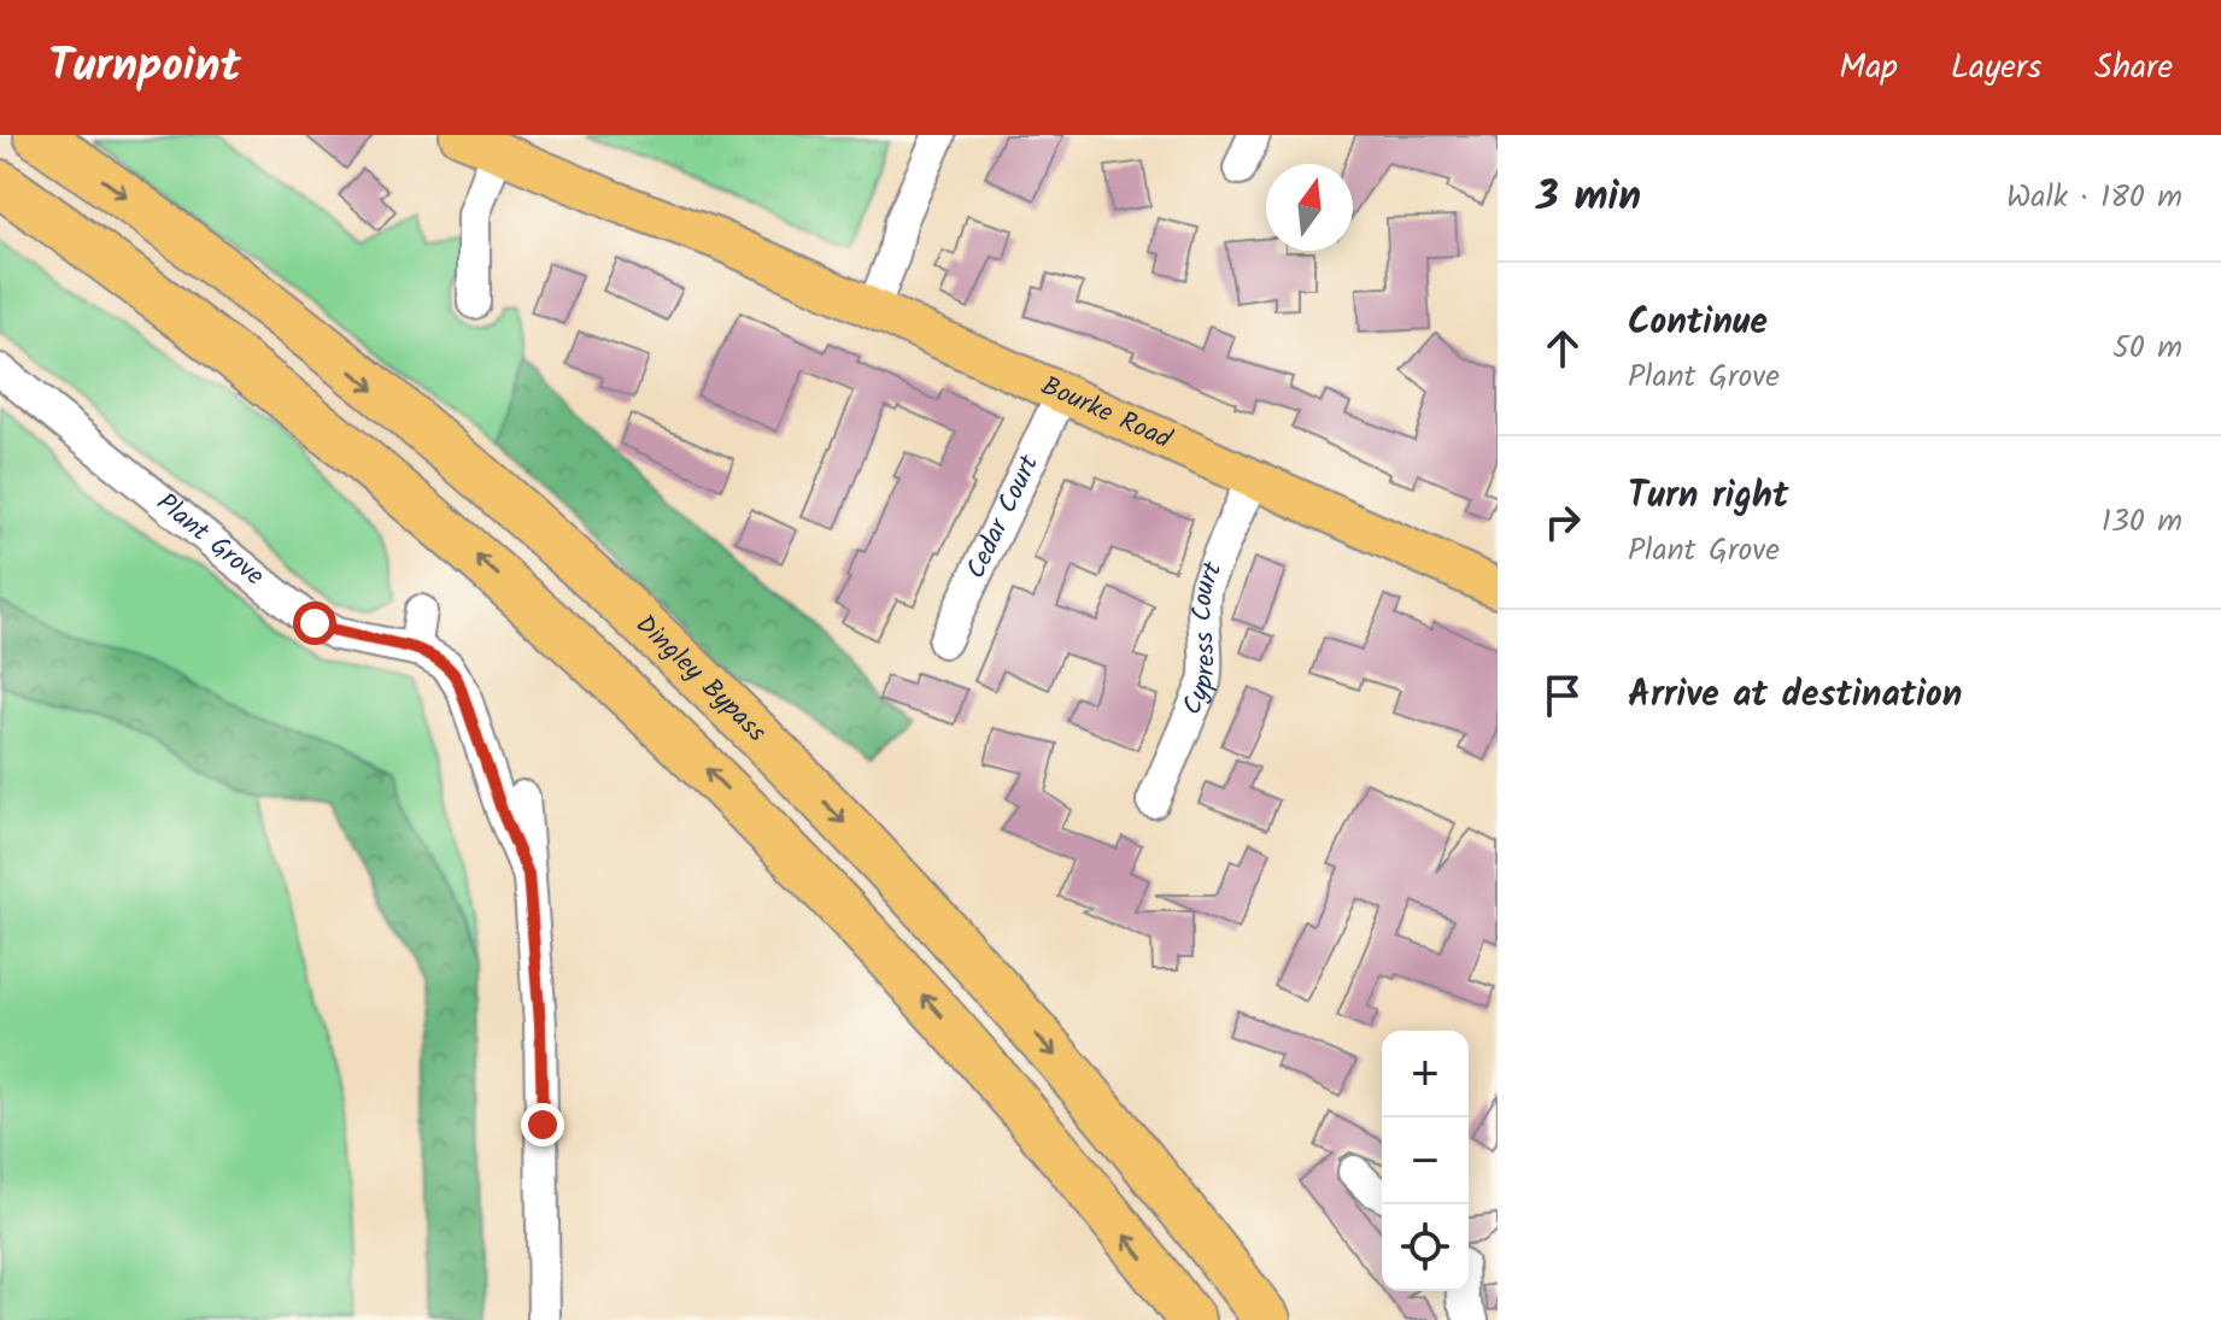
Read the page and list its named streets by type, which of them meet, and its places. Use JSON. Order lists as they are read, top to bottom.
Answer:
{
  "streets": {
    "highway": ["Dingley Bypass"],
    "main road": ["Bourke Road"],
    "street": ["Cedar Court", "Plant Grove", "Cypress Court"]
  },
  "crossings": [
    ["Bourke Road", "Cedar Court"],
    ["Bourke Road", "Cypress Court"]
  ],
  "north": "top",
  "page": {
    "header": "Turnpoint",
    "nav": ["Map", "Layers", "Share"],
    "heading": ["3 min", "Walk · 180 m"],
    "list": [
      ["Continue", "Plant Grove", "50 m"],
      ["Turn right", "Plant Grove", "130 m"],
      "Arrive at destination"
    ],
    "map_buttons": ["+", "−"]
  }
}
